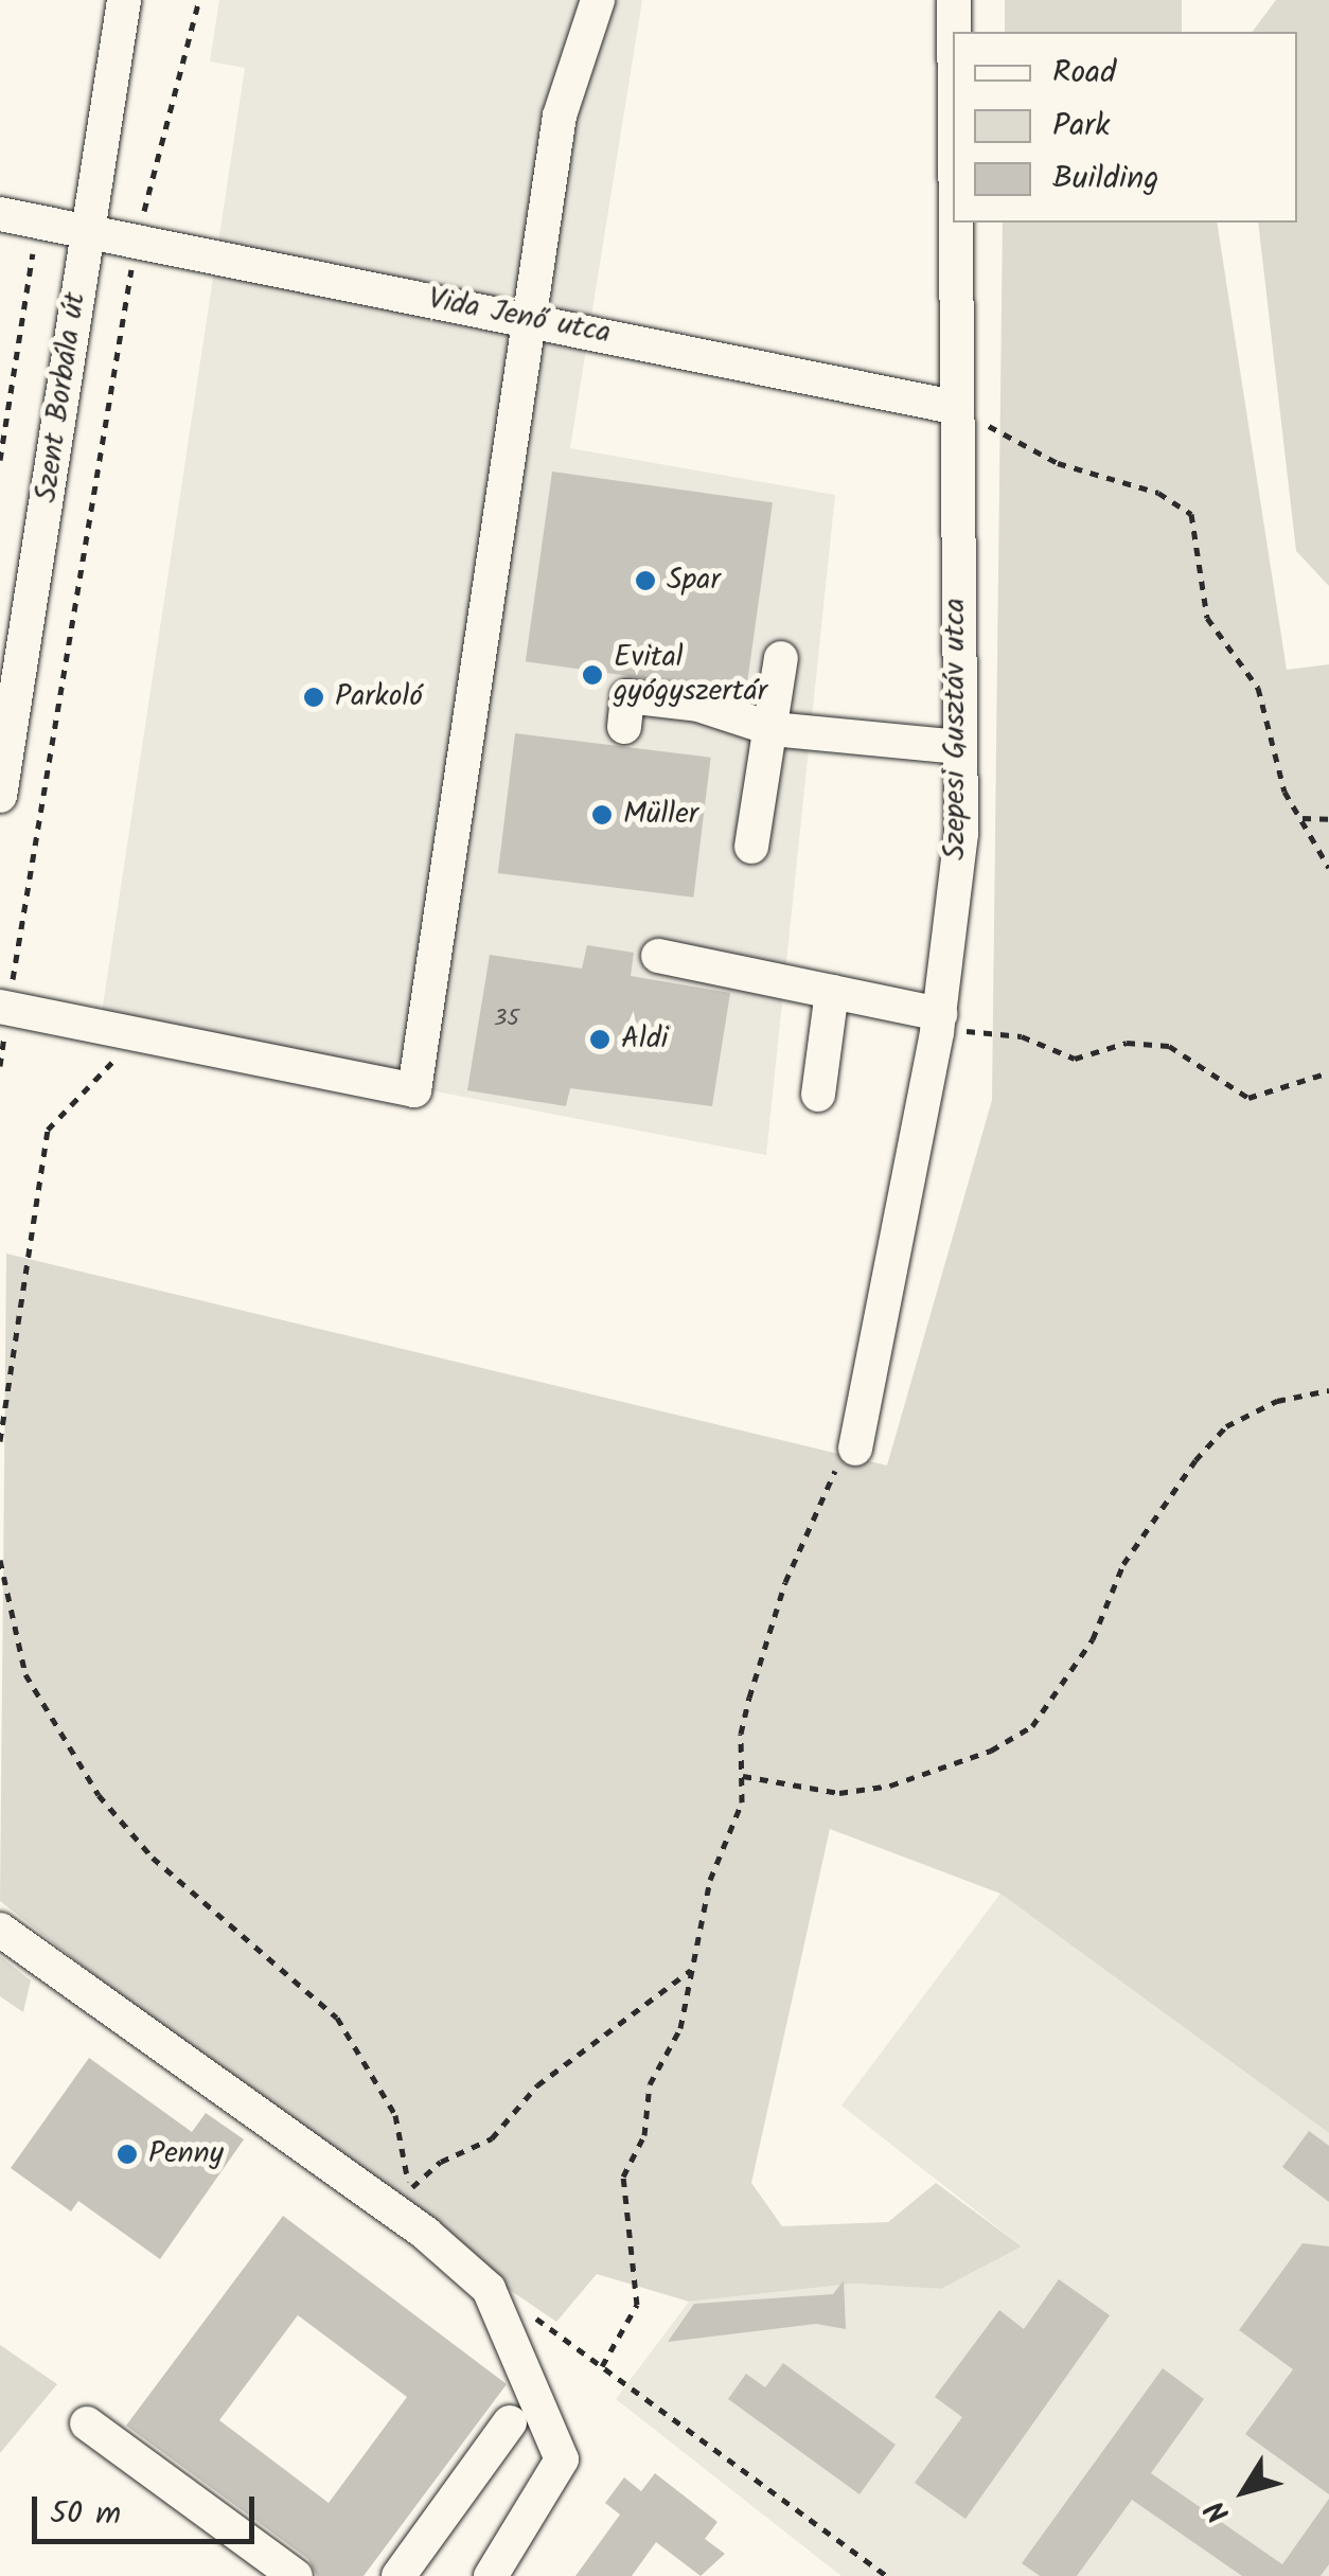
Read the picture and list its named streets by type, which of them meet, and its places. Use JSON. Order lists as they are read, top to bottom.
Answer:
{
  "streets": {
    "street": ["Vida Jenő utca", "Szent Borbála út", "Szepesi Gusztáv utca"]
  },
  "crossings": [
    ["Vida Jenő utca", "Szent Borbála út"],
    ["Vida Jenő utca", "Szepesi Gusztáv utca"]
  ],
  "places": [
    "Spar",
    "Evital gyógyszertár",
    "Parkoló",
    "Müller",
    "Aldi",
    "Penny"
  ],
  "house_numbers": ["35"],
  "legend": ["Road", "Park", "Building"],
  "scale_bar": "50 m",
  "north": "bottom left"
}
